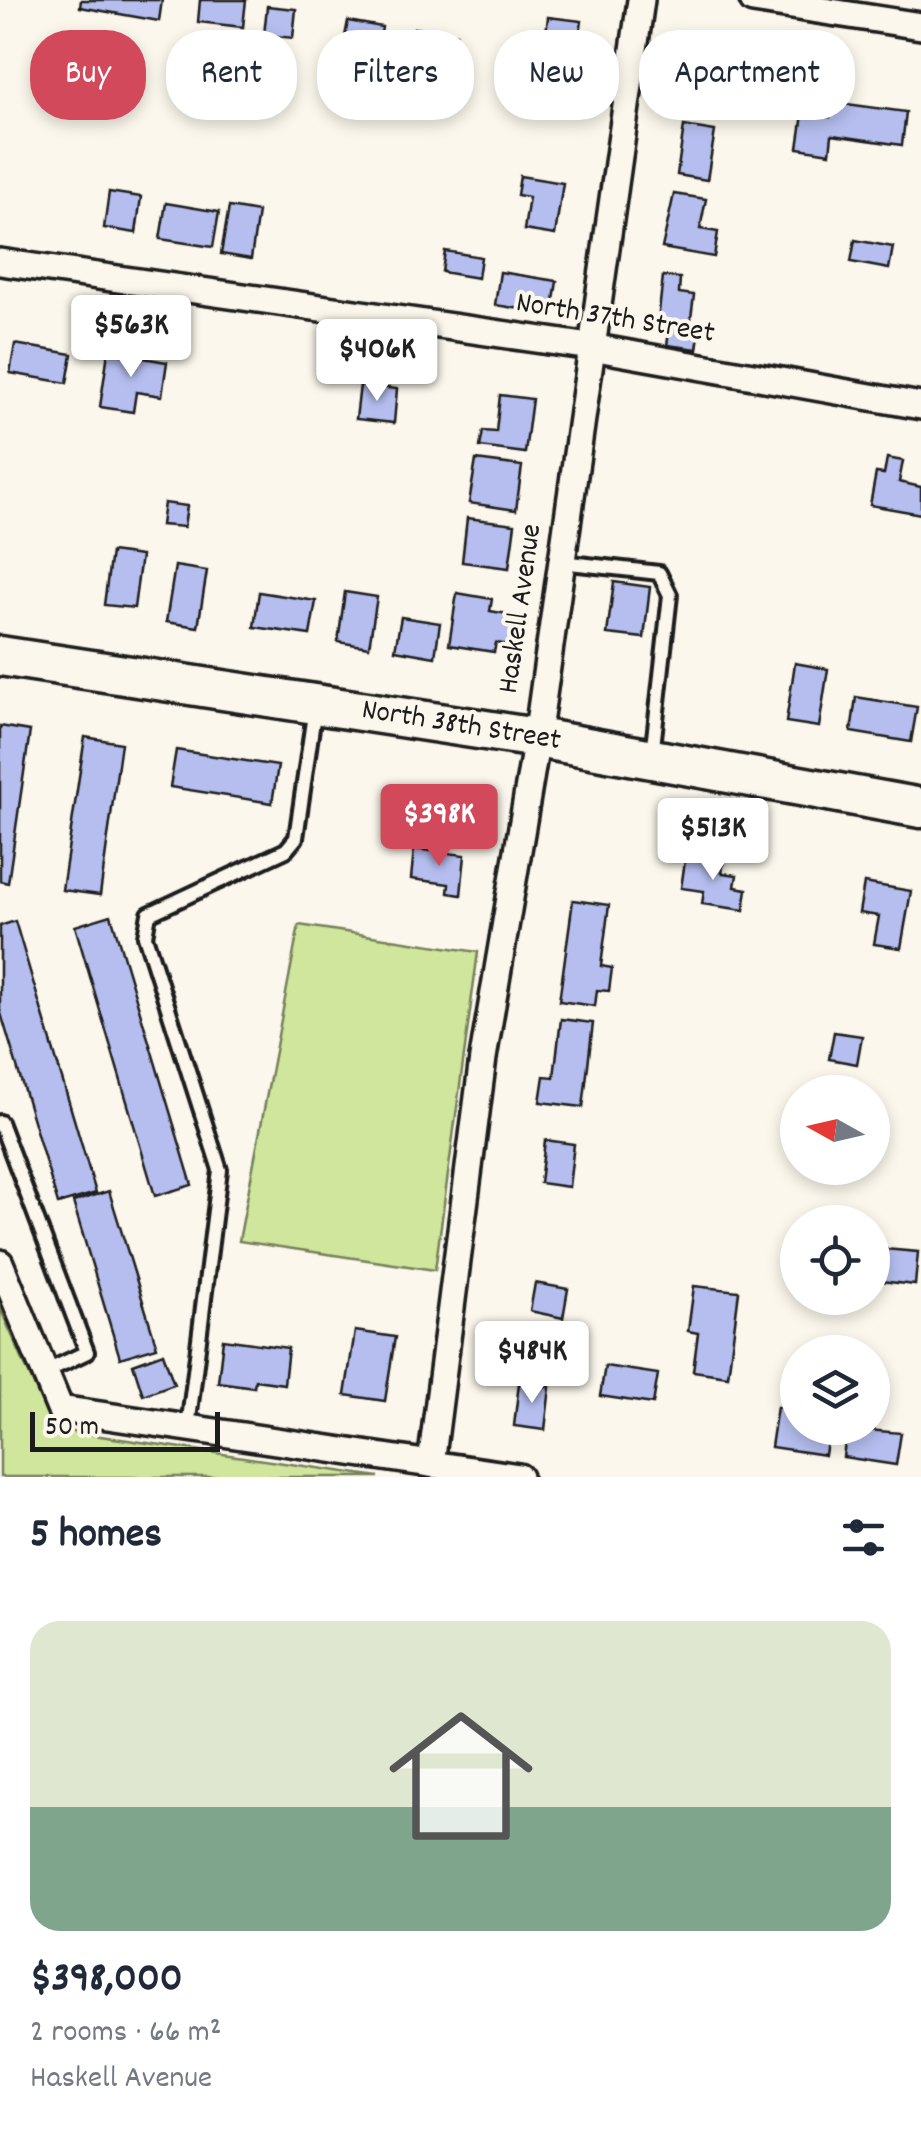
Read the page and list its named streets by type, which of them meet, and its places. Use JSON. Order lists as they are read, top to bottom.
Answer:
{
  "streets": {
    "street": ["North 37th Street", "Haskell Avenue", "North 38th Street"]
  },
  "crossings": [
    ["North 37th Street", "Haskell Avenue"],
    ["Haskell Avenue", "North 38th Street"]
  ],
  "scale_bar": "50 m",
  "north": "left",
  "page": {
    "chip": [
      "Buy",
      "Rent",
      "Filters",
      "New",
      "Apartment"
    ],
    "price": [
      "$563K",
      "$406K",
      "$398K",
      "$513K",
      "$484K"
    ],
    "scale": "50 m",
    "heading": "5 homes",
    "list": [
      {
        "name": "$398,000",
        "note": "2 rooms · 66 m² · Haskell Avenue"
      }
    ]
  }
}
